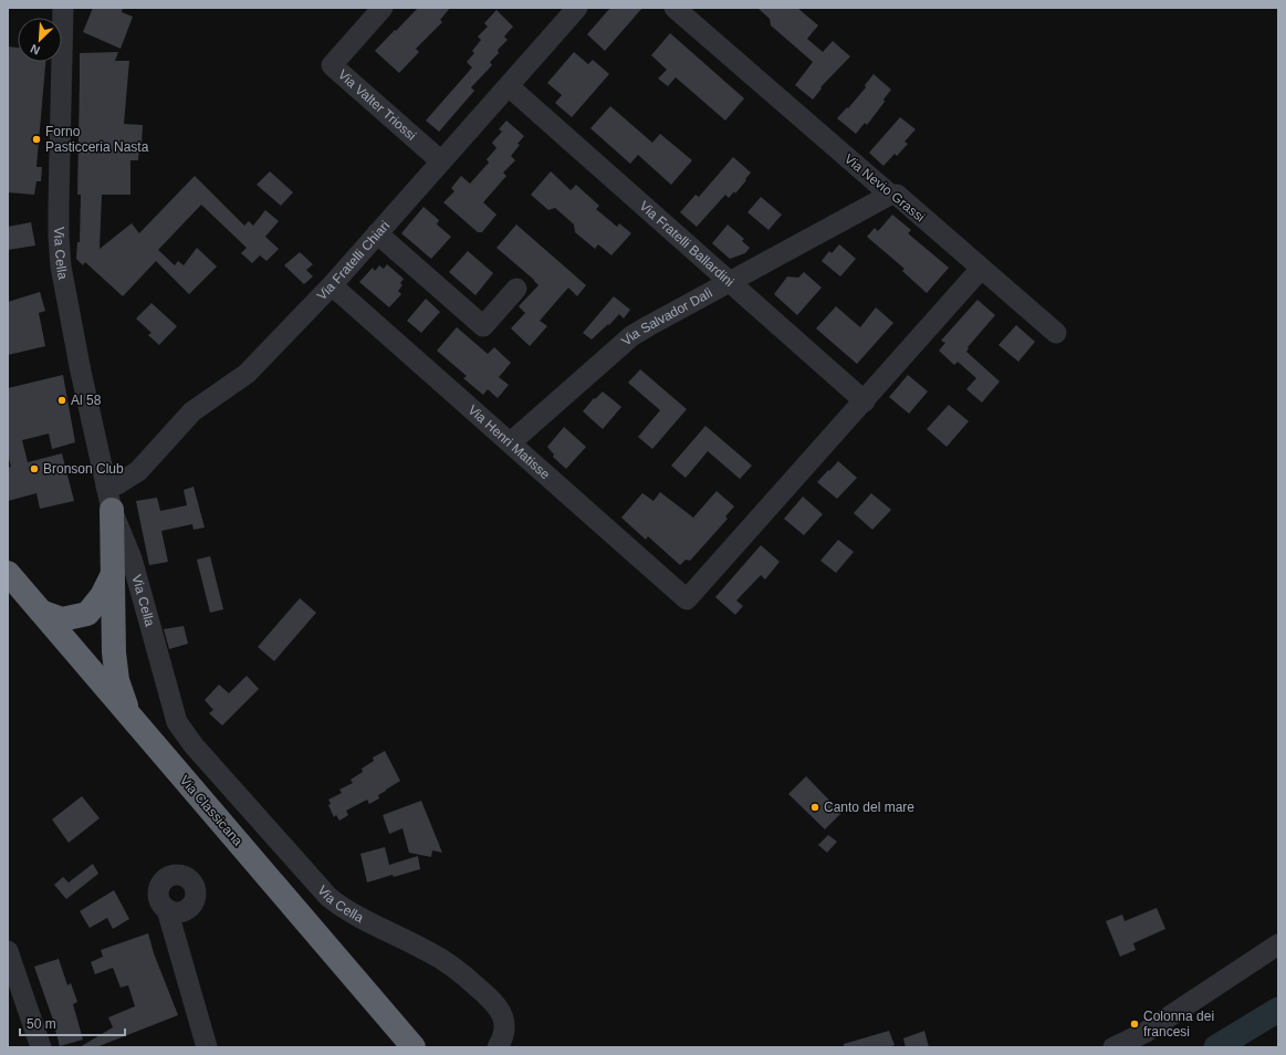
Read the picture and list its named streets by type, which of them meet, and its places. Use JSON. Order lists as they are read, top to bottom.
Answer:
{
  "streets": {
    "highway": ["Via Classicana"],
    "street": [
      "Via Valter Triossi",
      "Via Nevio Grassi",
      "Via Fratelli Ballardini",
      "Via Cella",
      "Via Fratelli Chiari",
      "Via Salvador Dalì",
      "Via Henri Matisse"
    ]
  },
  "crossings": [
    ["Via Valter Triossi", "Via Fratelli Chiari"],
    ["Via Nevio Grassi", "Via Salvador Dalì"],
    ["Via Fratelli Ballardini", "Via Fratelli Chiari"],
    ["Via Fratelli Ballardini", "Via Salvador Dalì"],
    ["Via Fratelli Ballardini", "Via Henri Matisse"],
    ["Via Cella", "Via Fratelli Chiari"],
    ["Via Fratelli Chiari", "Via Henri Matisse"],
    ["Via Salvador Dalì", "Via Henri Matisse"]
  ],
  "places": [
    "Forno Pasticceria Nasta",
    "Al 58",
    "Bronson Club",
    "Canto del mare",
    "Colonna dei francesi"
  ],
  "scale_bar": "50 m",
  "north": "bottom left"
}
